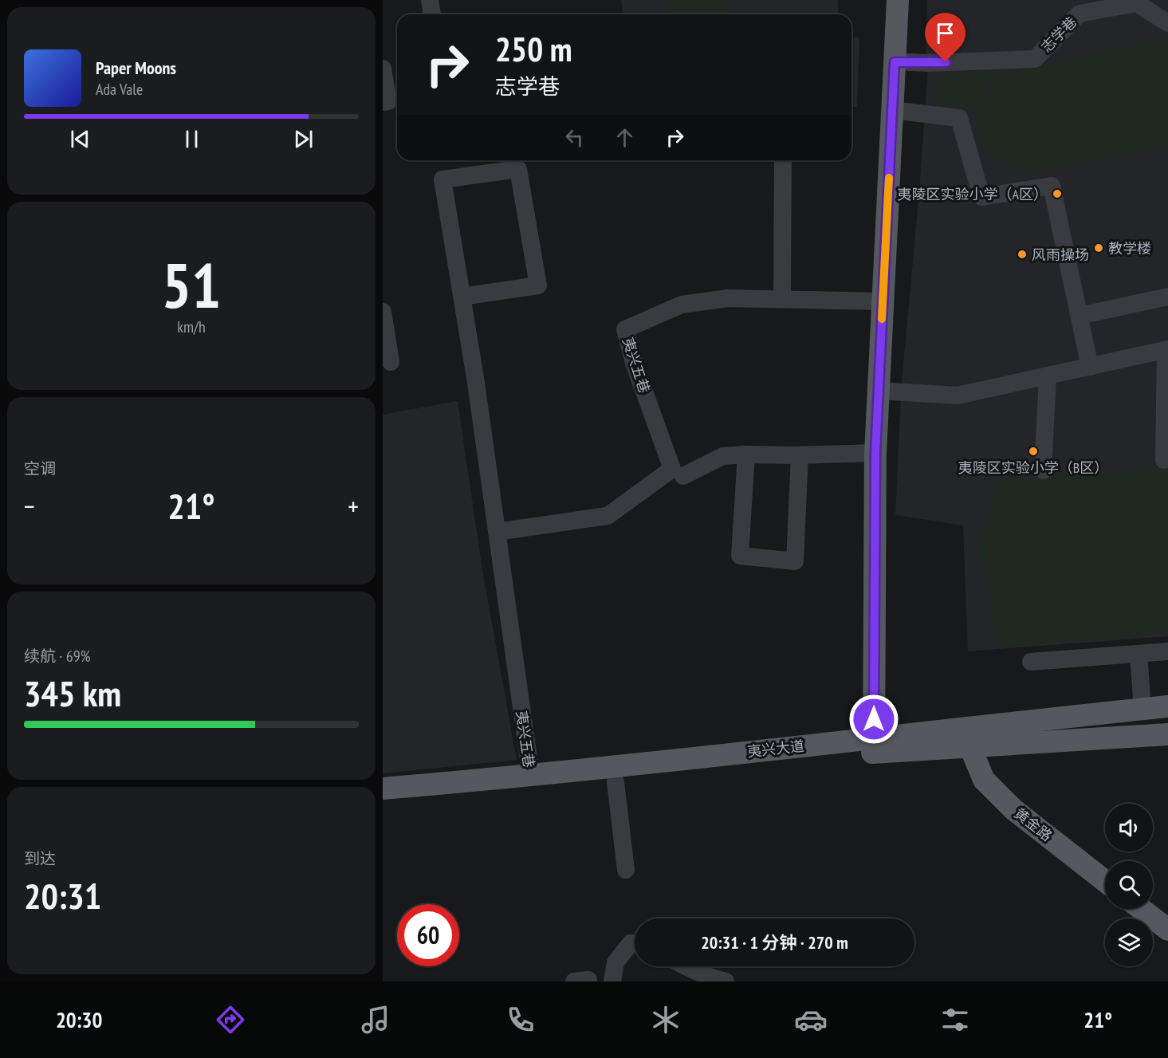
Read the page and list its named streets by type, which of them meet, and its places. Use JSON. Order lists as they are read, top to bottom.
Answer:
{
  "streets": {
    "main road": ["夷兴大道", "黄金路"],
    "street": ["志学巷", "夷兴五巷"]
  },
  "crossings": [
    ["夷兴五巷", "夷兴大道"],
    ["夷兴大道", "黄金路"]
  ],
  "places": [
    "夷陵区实验小学（A区）",
    "教学楼",
    "风雨操场",
    "夷陵区实验小学（B区）"
  ],
  "page": {
    "turn": ["250 m", "志学巷"],
    "song": ["Paper Moons", "Ada Vale"],
    "tile": [
      ["51", "km/h"],
      "空调",
      ["续航 · 69%", "345 km"],
      ["到达", "20:31"]
    ],
    "heat": ["−", "21°", "+"],
    "limit": "60",
    "trip": "20:31 · 1 分钟 · 270 m",
    "tabs": ["20:30", "21°"]
  }
}
